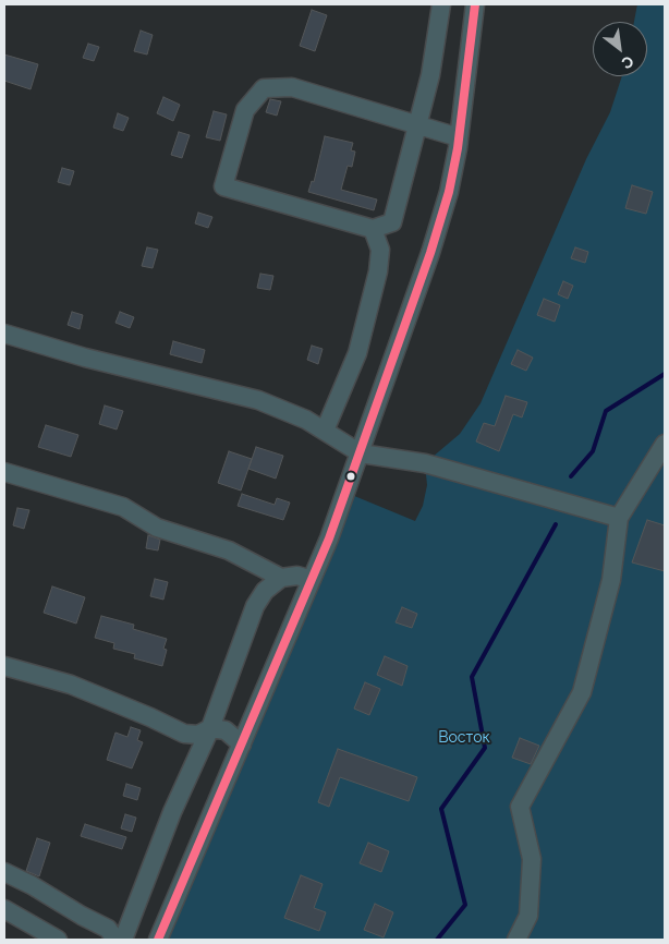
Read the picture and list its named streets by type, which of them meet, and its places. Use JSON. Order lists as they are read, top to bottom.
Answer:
{
  "parks": ["Восток"],
  "north": "bottom right"
}
